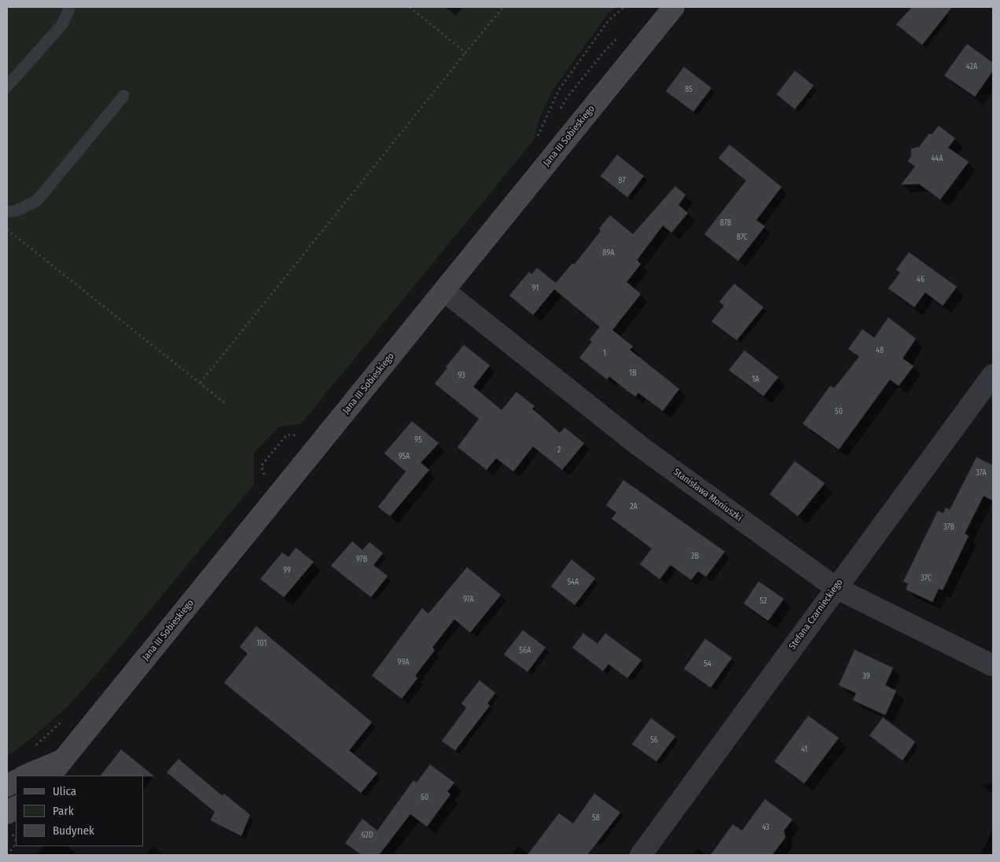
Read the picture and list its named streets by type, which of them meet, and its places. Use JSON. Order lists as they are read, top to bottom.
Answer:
{
  "streets": {
    "street": ["Jana III Sobieskiego", "Stanisława Moniuszki", "Stefana Czarnieckiego"]
  },
  "crossings": [
    ["Jana III Sobieskiego", "Stanisława Moniuszki"],
    ["Stanisława Moniuszki", "Stefana Czarnieckiego"]
  ],
  "house_numbers": [
    "42A",
    "85",
    "44A",
    "87",
    "87B",
    "87C",
    "89A",
    "46",
    "91",
    "48",
    "1",
    "1B",
    "93",
    "1A",
    "50",
    "95",
    "2",
    "95A",
    "37A",
    "2A",
    "37B",
    "2B",
    "97B",
    "99",
    "37C",
    "54A",
    "97A",
    "52",
    "101",
    "56A",
    "99A",
    "54",
    "39",
    "56",
    "41",
    "60",
    "58",
    "43",
    "62D"
  ],
  "legend": ["Ulica", "Park", "Budynek"]
}
